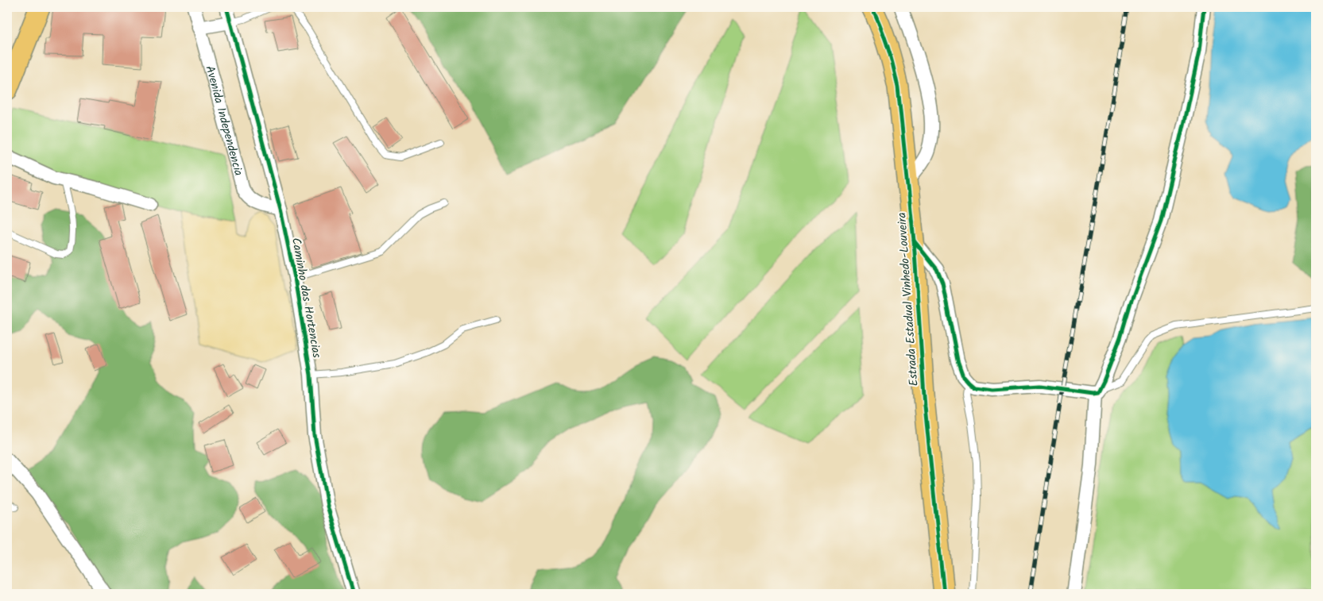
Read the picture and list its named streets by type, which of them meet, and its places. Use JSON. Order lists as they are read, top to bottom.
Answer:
{
  "streets": {
    "main road": ["Estrada Estadual Vinhedo-Louveira"],
    "street": ["Avenida Independencia", "Caminho das Hortencias"]
  },
  "crossings": [
    ["Avenida Independencia", "Caminho das Hortencias"]
  ]
}
